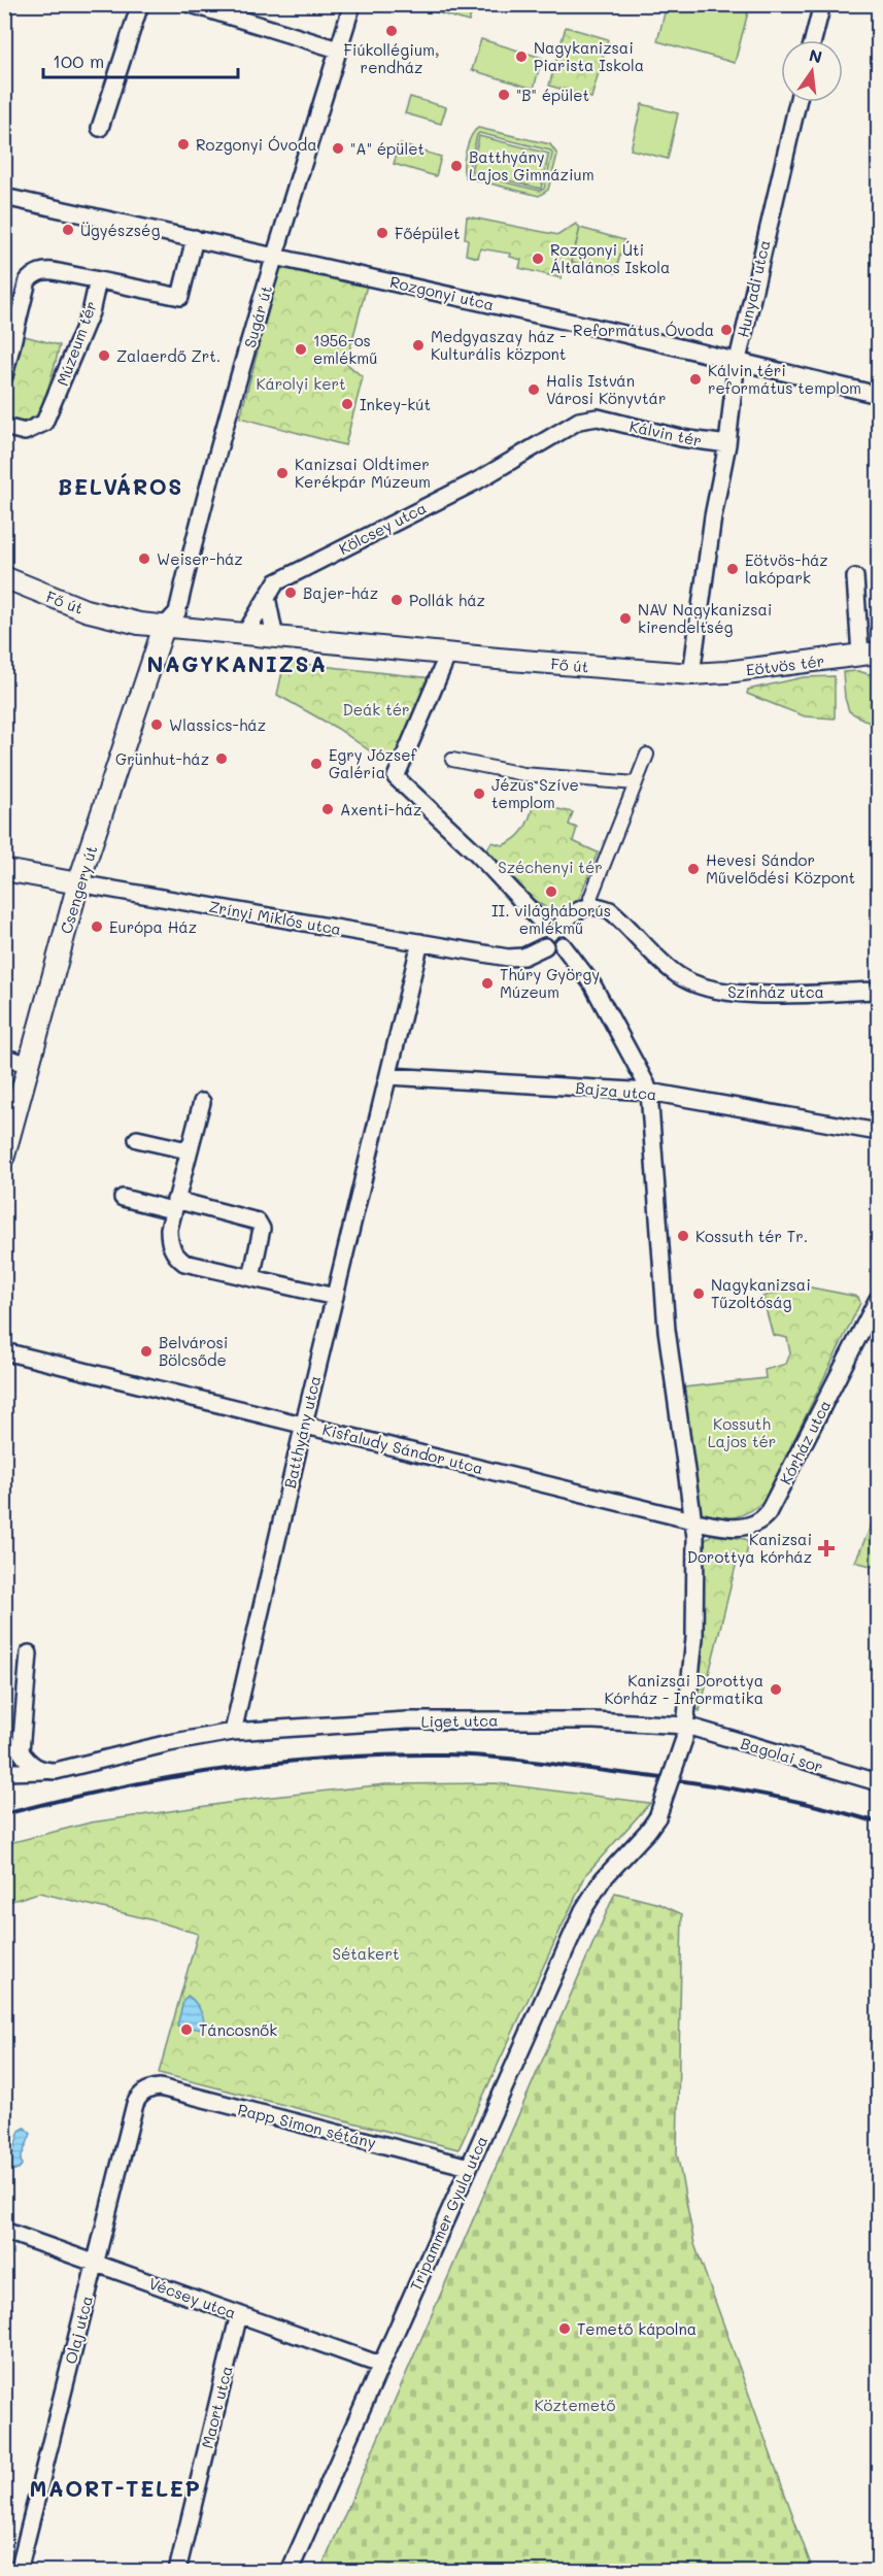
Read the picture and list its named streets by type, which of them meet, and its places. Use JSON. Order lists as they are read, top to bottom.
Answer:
{
  "streets": {
    "street": [
      "Hunyadi utca",
      "Rozgonyi utca",
      "Sugár út",
      "Múzeum tér",
      "Kálvin tér",
      "Kölcsey utca",
      "Fő út",
      "Eötvös tér",
      "Csengery út",
      "Zrínyi Miklós utca",
      "Színház utca",
      "Bajza utca",
      "Batthyány utca",
      "Kórház utca",
      "Kisfaludy Sándor utca",
      "Liget utca",
      "Bagolai sor",
      "Papp Simon sétány",
      "Tripammer Gyula utca",
      "Vécsey utca",
      "Olaj utca",
      "Maort utca"
    ]
  },
  "crossings": [
    ["Hunyadi utca", "Rozgonyi utca"],
    ["Hunyadi utca", "Kálvin tér"],
    ["Hunyadi utca", "Fő út"],
    ["Hunyadi utca", "Eötvös tér"],
    ["Rozgonyi utca", "Sugár út"],
    ["Sugár út", "Fő út"],
    ["Sugár út", "Csengery út"],
    ["Kálvin tér", "Kölcsey utca"],
    ["Fő út", "Eötvös tér"],
    ["Fő út", "Csengery út"],
    ["Csengery út", "Zrínyi Miklós utca"],
    ["Zrínyi Miklós utca", "Batthyány utca"],
    ["Bajza utca", "Batthyány utca"],
    ["Batthyány utca", "Kisfaludy Sándor utca"],
    ["Batthyány utca", "Liget utca"],
    ["Kórház utca", "Kisfaludy Sándor utca"],
    ["Liget utca", "Bagolai sor"],
    ["Liget utca", "Tripammer Gyula utca"],
    ["Bagolai sor", "Tripammer Gyula utca"],
    ["Papp Simon sétány", "Tripammer Gyula utca"],
    ["Papp Simon sétány", "Olaj utca"],
    ["Tripammer Gyula utca", "Vécsey utca"],
    ["Vécsey utca", "Olaj utca"],
    ["Vécsey utca", "Maort utca"]
  ],
  "districts": ["BELVÁROS", "NAGYKANIZSA", "MAORT-TELEP"],
  "parks": [
    "Károlyi kert",
    "Deák tér",
    "Széchenyi tér",
    "Kossuth Lajos tér",
    "Sétakert",
    "Köztemető"
  ],
  "places": {
    "other": [
      "Fiúkollégium, rendház",
      "Nagykanizsai Piarista Iskola",
      "\"B\" épület",
      "Rozgonyi Óvoda",
      "\"A\" épület",
      "Batthyány Lajos Gimnázium",
      "Ügyészség",
      "Főépület",
      "Rozgonyi Úti Általános Iskola",
      "Református Óvoda",
      "Medgyaszay ház - Kulturális központ",
      "1956-os emlékmű",
      "Zalaerdő Zrt.",
      "Kálvin téri református templom",
      "Halis István Városi Könyvtár",
      "Inkey-kút",
      "Kanizsai Oldtimer Kerékpár Múzeum",
      "Weiser-ház",
      "Eötvös-ház lakópark",
      "Bajer-ház",
      "Pollák ház",
      "NAV Nagykanizsai kirendeltség",
      "Wlassics-ház",
      "Grünhut-ház",
      "Egry József Galéria",
      "Jézus Szíve templom",
      "Axenti-ház",
      "Hevesi Sándor Művelődési Központ",
      "II. világháborús emlékmű",
      "Európa Ház",
      "Thúry György Múzeum",
      "Kossuth tér Tr.",
      "Nagykanizsai Tűzoltóság",
      "Belvárosi Bölcsőde",
      "Kanizsai Dorottya Kórház - Informatika",
      "Táncosnők",
      "Temető kápolna"
    ],
    "health": ["Kanizsai Dorottya kórház"]
  },
  "scale_bar": "100 m",
  "north": "top"
}
